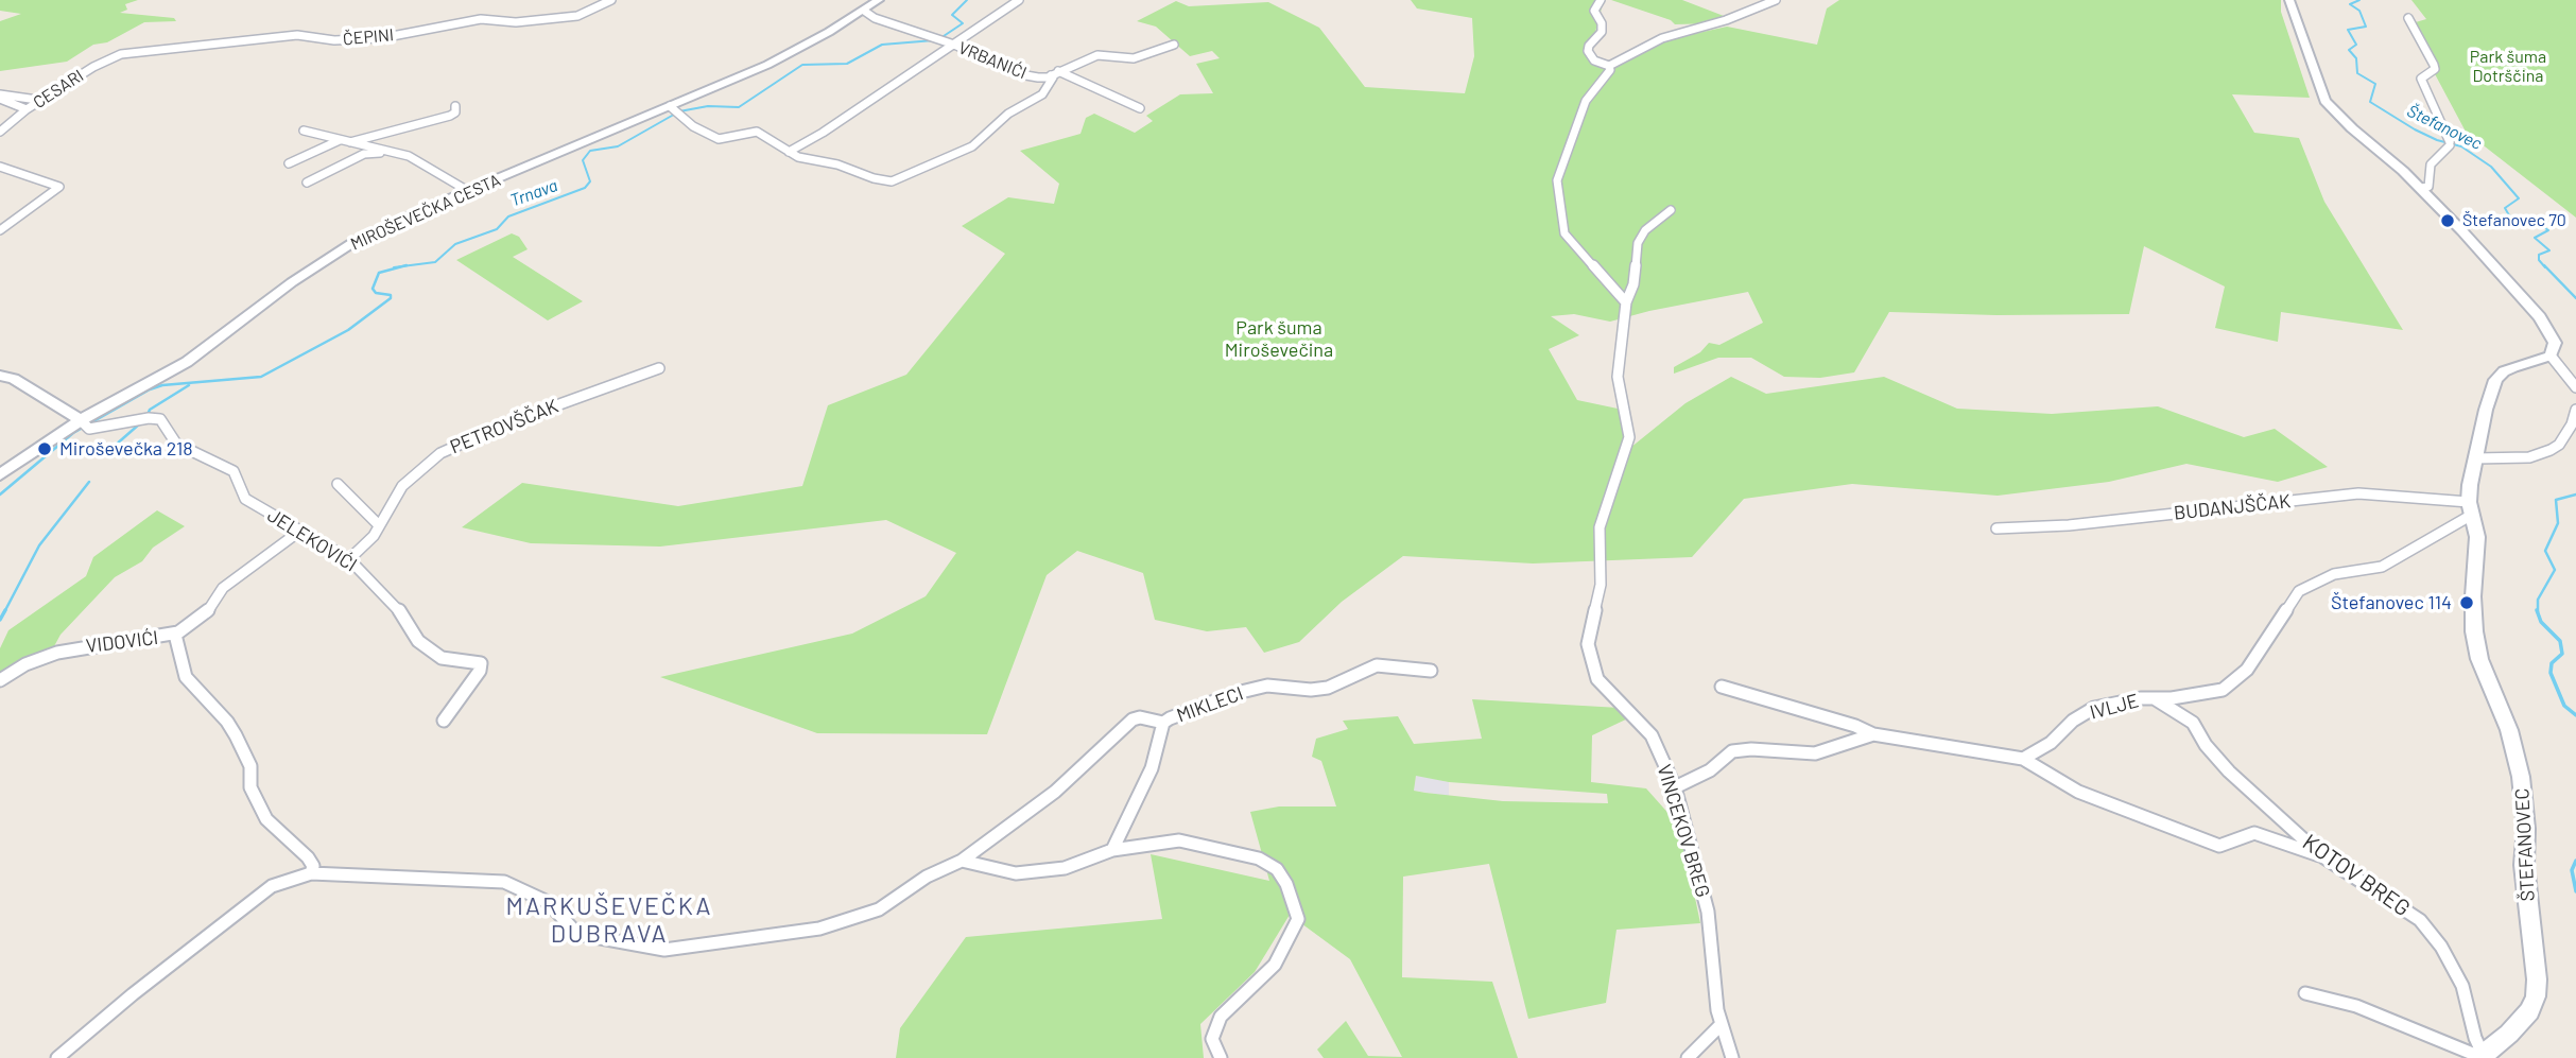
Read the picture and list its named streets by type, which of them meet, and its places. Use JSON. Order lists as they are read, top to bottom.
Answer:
{
  "streets": {
    "street": [
      "ČEPINI",
      "VRBANIĆI",
      "CESARI",
      "MIROŠEVEČKA CESTA",
      "PETROVŠČAK",
      "BUDANJŠČAK",
      "JELEKOVIĆI",
      "VIDOVIĆI",
      "MIKLECI",
      "IVLJE",
      "VINCEKOV BREG",
      "ŠTEFANOVEC",
      "KOTOV BREG"
    ]
  },
  "crossings": [
    ["ČEPINI", "CESARI"],
    ["VRBANIĆI", "MIROŠEVEČKA CESTA"],
    ["MIROŠEVEČKA CESTA", "JELEKOVIĆI"],
    ["PETROVŠČAK", "JELEKOVIĆI"],
    ["BUDANJŠČAK", "IVLJE"],
    ["BUDANJŠČAK", "ŠTEFANOVEC"],
    ["JELEKOVIĆI", "VIDOVIĆI"],
    ["IVLJE", "ŠTEFANOVEC"],
    ["IVLJE", "KOTOV BREG"],
    ["ŠTEFANOVEC", "KOTOV BREG"]
  ],
  "districts": ["MARKUŠEVEČKA DUBRAVA"],
  "water": ["Štefanovec", "Trnava"],
  "parks": ["Park šuma Dotrščina", "Park šuma Miroševečina"],
  "places": ["Štefanovec 70", "Miroševečka 218", "Štefanovec 114"]
}
